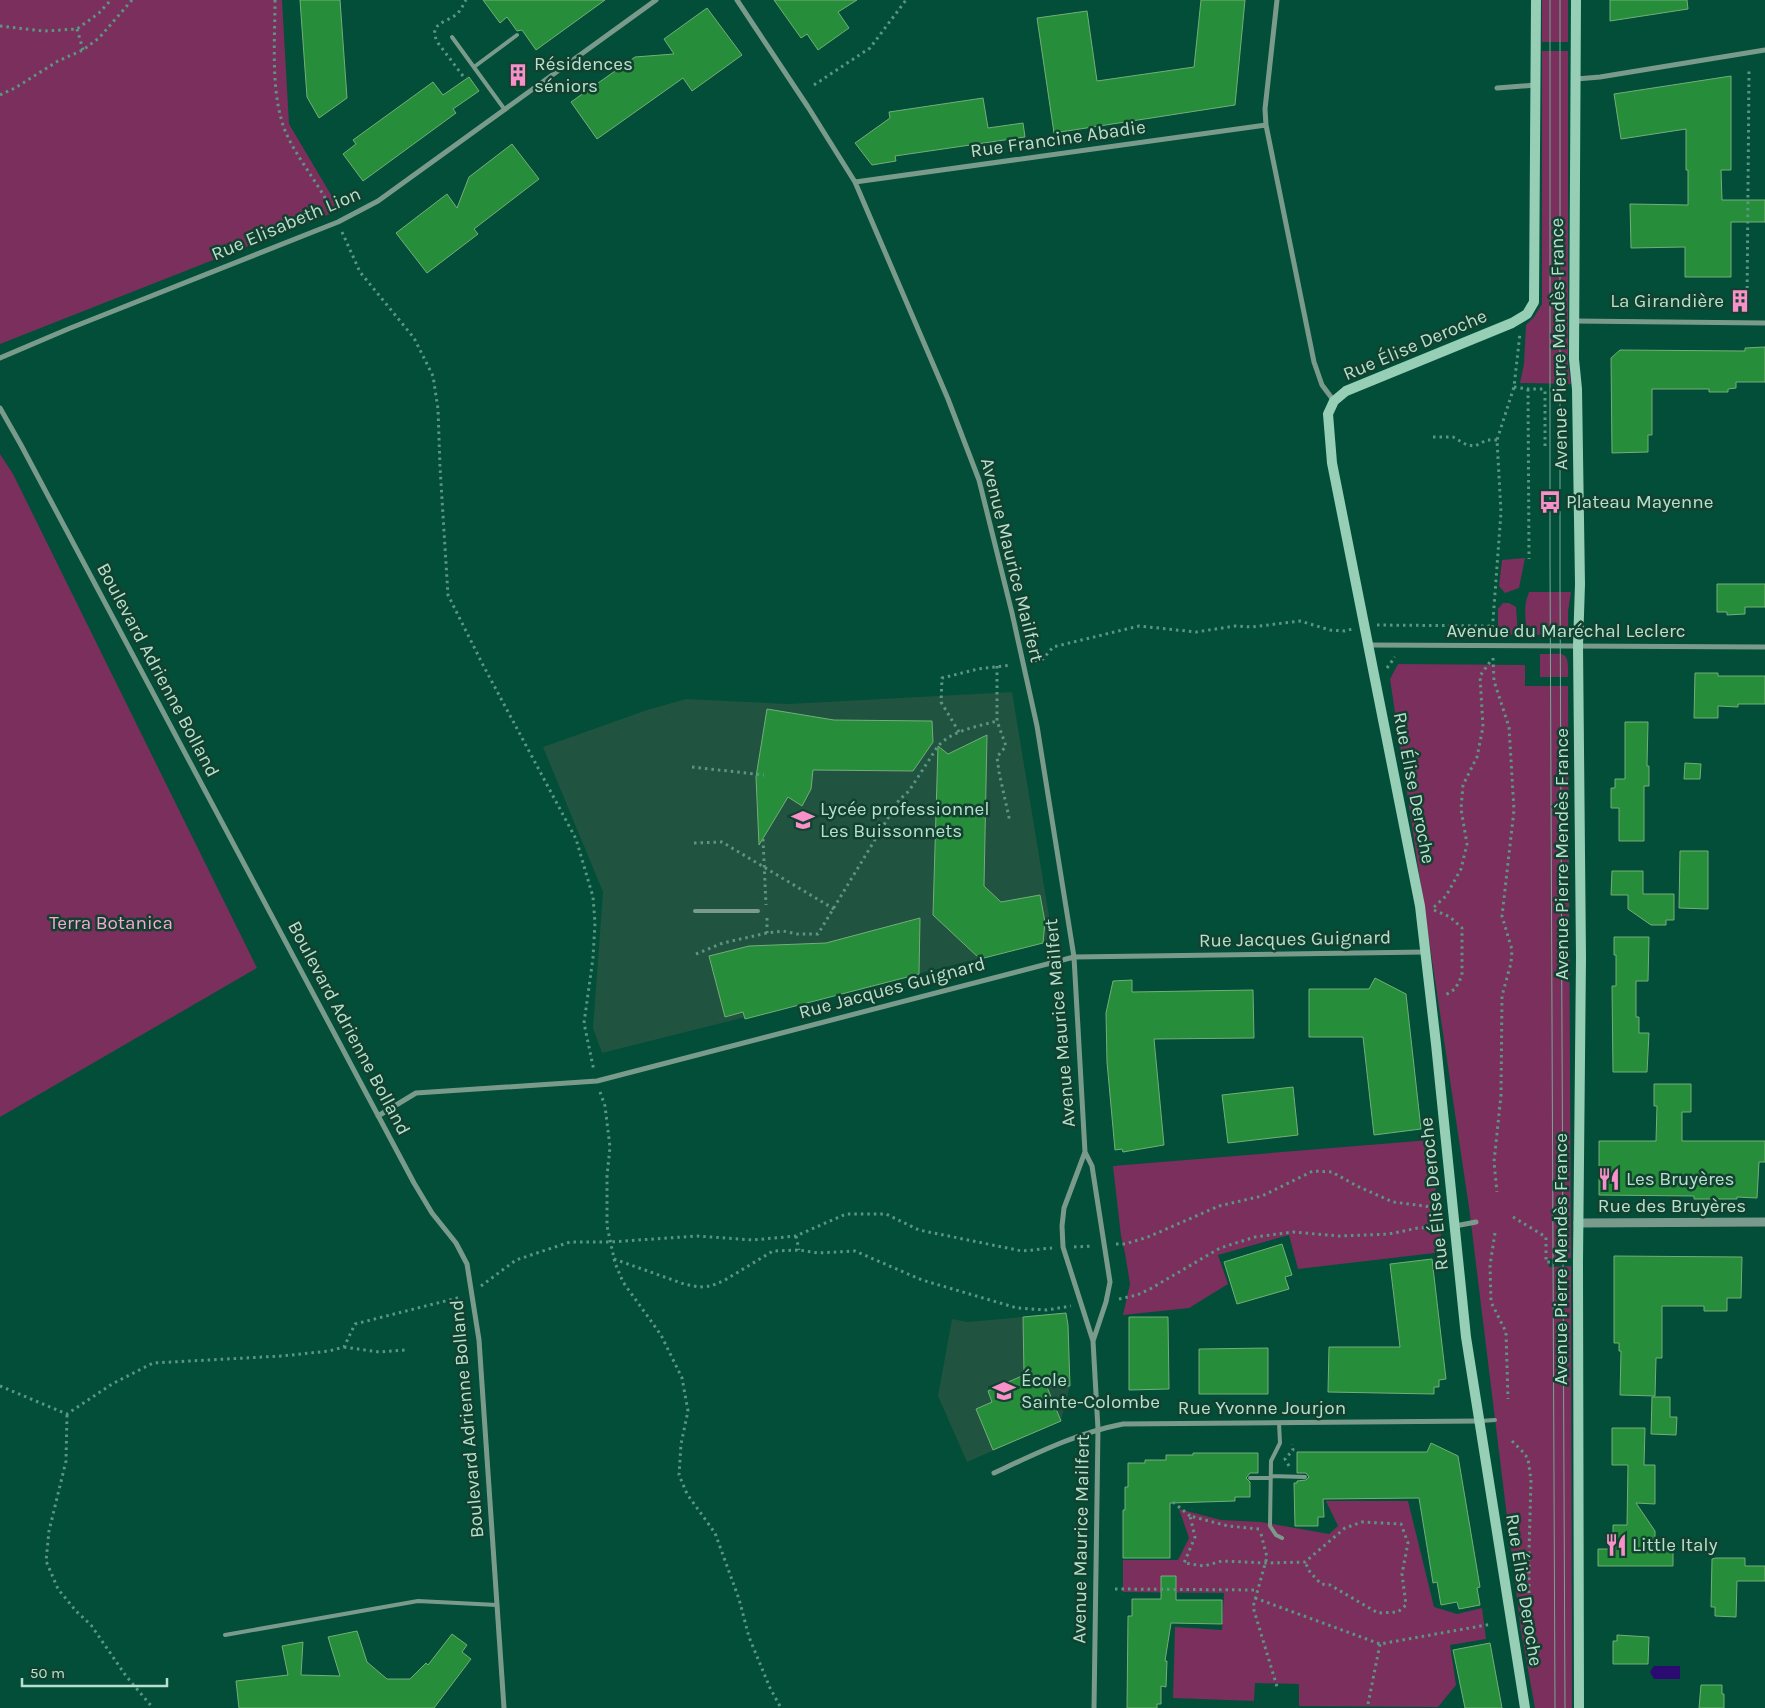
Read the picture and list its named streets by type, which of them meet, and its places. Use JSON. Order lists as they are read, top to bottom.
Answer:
{
  "streets": {
    "main road": ["Avenue Pierre Mendès France", "Rue Élise Deroche"],
    "street": [
      "Rue Francine Abadie",
      "Rue Elisabeth Lion",
      "Avenue Maurice Mailfert",
      "Avenue du Maréchal Leclerc",
      "Boulevard Adrienne Bolland",
      "Rue Jacques Guignard",
      "Rue des Bruyères",
      "Rue Yvonne Jourjon"
    ]
  },
  "crossings": [
    ["Rue Francine Abadie", "Avenue Maurice Mailfert"],
    ["Avenue Pierre Mendès France", "Avenue du Maréchal Leclerc"],
    ["Avenue Pierre Mendès France", "Rue des Bruyères"],
    ["Rue Élise Deroche", "Avenue du Maréchal Leclerc"],
    ["Rue Élise Deroche", "Rue Jacques Guignard"],
    ["Rue Élise Deroche", "Rue Yvonne Jourjon"],
    ["Avenue Maurice Mailfert", "Rue Jacques Guignard"],
    ["Avenue Maurice Mailfert", "Rue Yvonne Jourjon"],
    ["Boulevard Adrienne Bolland", "Rue Jacques Guignard"]
  ],
  "parks": ["Terra Botanica"],
  "places": {
    "building": ["Résidences séniors", "La Girandière"],
    "bus stop": ["Plateau Mayenne"],
    "school or university": ["Lycée professionnel Les Buissonnets", "École Sainte-Colombe"],
    "restaurant": ["Les Bruyères", "Little Italy"]
  },
  "scale_bar": "50 m"
}
